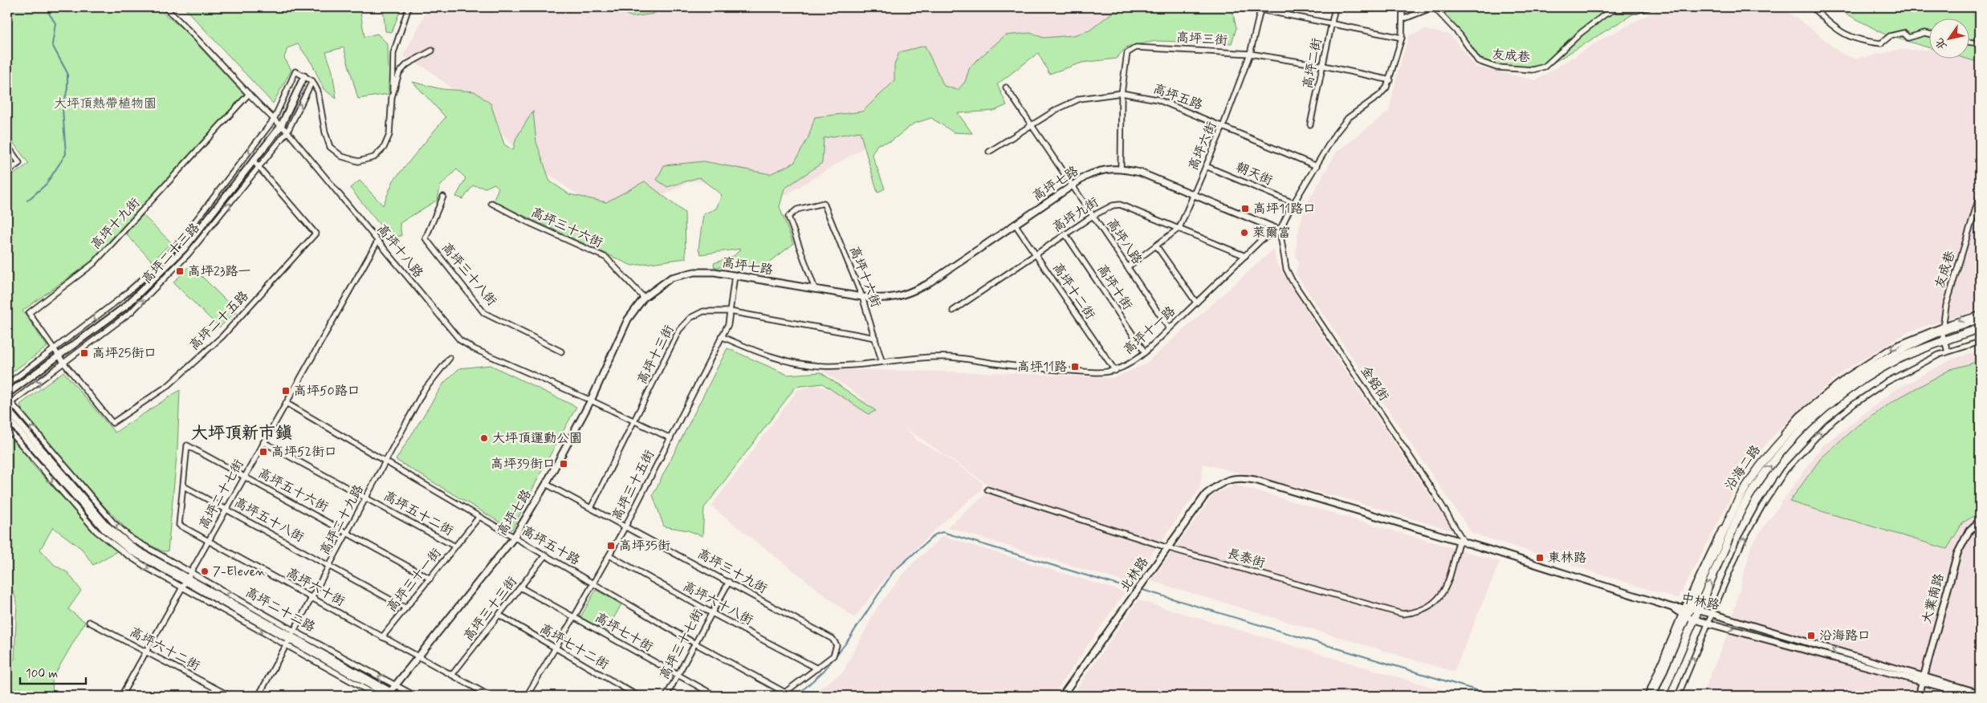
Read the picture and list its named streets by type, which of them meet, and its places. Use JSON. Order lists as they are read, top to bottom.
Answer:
{
  "streets": {
    "main road": ["沿海二路"],
    "street": [
      "高坪三街",
      "友成巷",
      "高坪二街",
      "高坪五路",
      "高坪六街",
      "朝天街",
      "高坪七路",
      "高坪九街",
      "高坪十九街",
      "高坪三十六街",
      "高坪八路",
      "高坪十八路",
      "高坪二十三路",
      "高坪三十八街",
      "高坪十六街",
      "高坪十街",
      "高坪十二街",
      "高坪二十五路",
      "高坪十一路",
      "高坪十三街",
      "金鋁街",
      "高坪三十五街",
      "高坪五十六街",
      "高坪二十七街",
      "高坪五十二街",
      "高坪五十八街",
      "高坪二十九路",
      "高坪五十路",
      "長泰街",
      "高坪三十九街",
      "北林路",
      "高坪三十一街",
      "高坪六十街",
      "大業南路",
      "中林路",
      "高坪六十八街",
      "高坪三十三街",
      "高坪二十二路",
      "高坪七十街",
      "高坪三十七街",
      "高坪七十二街",
      "高坪六十二街"
    ]
  },
  "crossings": [
    ["高坪三街", "高坪二街"],
    ["高坪三街", "高坪五路"],
    ["高坪三街", "高坪六街"],
    ["高坪三街", "高坪七路"],
    ["友成巷", "沿海二路"],
    ["高坪五路", "高坪六街"],
    ["高坪五路", "高坪八路"],
    ["高坪六街", "朝天街"],
    ["高坪六街", "高坪七路"],
    ["高坪六街", "高坪九街"],
    ["高坪六街", "高坪八路"],
    ["高坪七路", "高坪三十六街"],
    ["高坪七路", "高坪八路"],
    ["高坪七路", "高坪十八路"],
    ["高坪七路", "高坪十六街"],
    ["高坪七路", "高坪十二街"],
    ["高坪七路", "高坪十一路"],
    ["高坪七路", "金鋁街"],
    ["高坪七路", "高坪三十五街"],
    ["高坪七路", "高坪五十路"],
    ["高坪七路", "高坪三十九街"],
    ["高坪七路", "高坪六十街"],
    ["高坪七路", "高坪二十二路"],
    ["高坪九街", "高坪八路"],
    ["高坪九街", "高坪十街"],
    ["高坪九街", "高坪十二街"],
    ["高坪九街", "高坪十一路"],
    ["高坪十九街", "高坪十八路"],
    ["高坪十九街", "高坪二十三路"],
    ["高坪十九街", "高坪二十五路"],
    ["高坪八路", "高坪十一路"],
    ["高坪十八路", "高坪二十三路"],
    ["高坪十八路", "高坪十三街"],
    ["高坪十八路", "高坪三十五街"],
    ["高坪十八路", "高坪二十七街"],
    ["高坪二十三路", "高坪二十五路"],
    ["高坪二十三路", "高坪二十二路"],
    ["高坪十六街", "高坪十一路"],
    ["高坪十六街", "高坪十三街"],
    ["高坪十街", "高坪十一路"],
    ["高坪十二街", "高坪十一路"],
    ["高坪十一路", "金鋁街"],
    ["高坪十一路", "高坪三十五街"],
    ["高坪十三街", "高坪三十五街"],
    ["高坪十三街", "高坪三十九街"],
    ["沿海二路", "中林路"],
    ["高坪三十五街", "高坪五十路"],
    ["高坪三十五街", "高坪三十九街"],
    ["高坪三十五街", "高坪六十八街"],
    ["高坪三十五街", "高坪七十街"],
    ["高坪三十五街", "高坪七十二街"],
    ["高坪五十六街", "高坪二十七街"],
    ["高坪五十六街", "高坪二十九路"],
    ["高坪五十六街", "高坪三十一街"],
    ["高坪五十六街", "高坪六十街"],
    ["高坪二十七街", "高坪五十二街"],
    ["高坪二十七街", "高坪五十八街"],
    ["高坪二十七街", "高坪五十路"],
    ["高坪二十七街", "高坪六十街"],
    ["高坪二十七街", "高坪二十二路"],
    ["高坪二十七街", "高坪六十二街"],
    ["高坪五十二街", "高坪二十九路"],
    ["高坪五十二街", "高坪三十一街"],
    ["高坪五十八街", "高坪二十九路"],
    ["高坪五十八街", "高坪三十一街"],
    ["高坪五十八街", "高坪六十街"],
    ["高坪二十九路", "高坪五十路"],
    ["高坪二十九路", "高坪六十街"],
    ["高坪二十九路", "高坪二十二路"],
    ["高坪五十路", "高坪三十九街"],
    ["高坪五十路", "高坪三十一街"],
    ["高坪五十路", "高坪三十三街"],
    ["高坪五十路", "高坪三十七街"],
    ["長泰街", "北林路"],
    ["高坪三十九街", "高坪六十八街"],
    ["高坪三十九街", "高坪三十七街"],
    ["高坪三十一街", "高坪六十街"],
    ["高坪六十街", "高坪三十三街"],
    ["大業南路", "中林路"],
    ["高坪六十八街", "高坪三十七街"],
    ["高坪三十三街", "高坪七十街"],
    ["高坪三十三街", "高坪七十二街"],
    ["高坪七十街", "高坪三十七街"]
  ],
  "districts": ["大坪頂新市鎮"],
  "parks": ["大坪頂熱帶植物園"],
  "places": {
    "transit": [
      "高坪11路口",
      "高坪23路一",
      "高坪25街口",
      "高坪11路",
      "高坪50路口",
      "高坪52街口",
      "高坪39街口",
      "高坪35街",
      "東林路",
      "沿海路口"
    ],
    "other": ["萊爾富", "大坪頂運動公園", "7-Eleven"]
  },
  "scale_bar": "100 m",
  "north": "bottom left"
}
